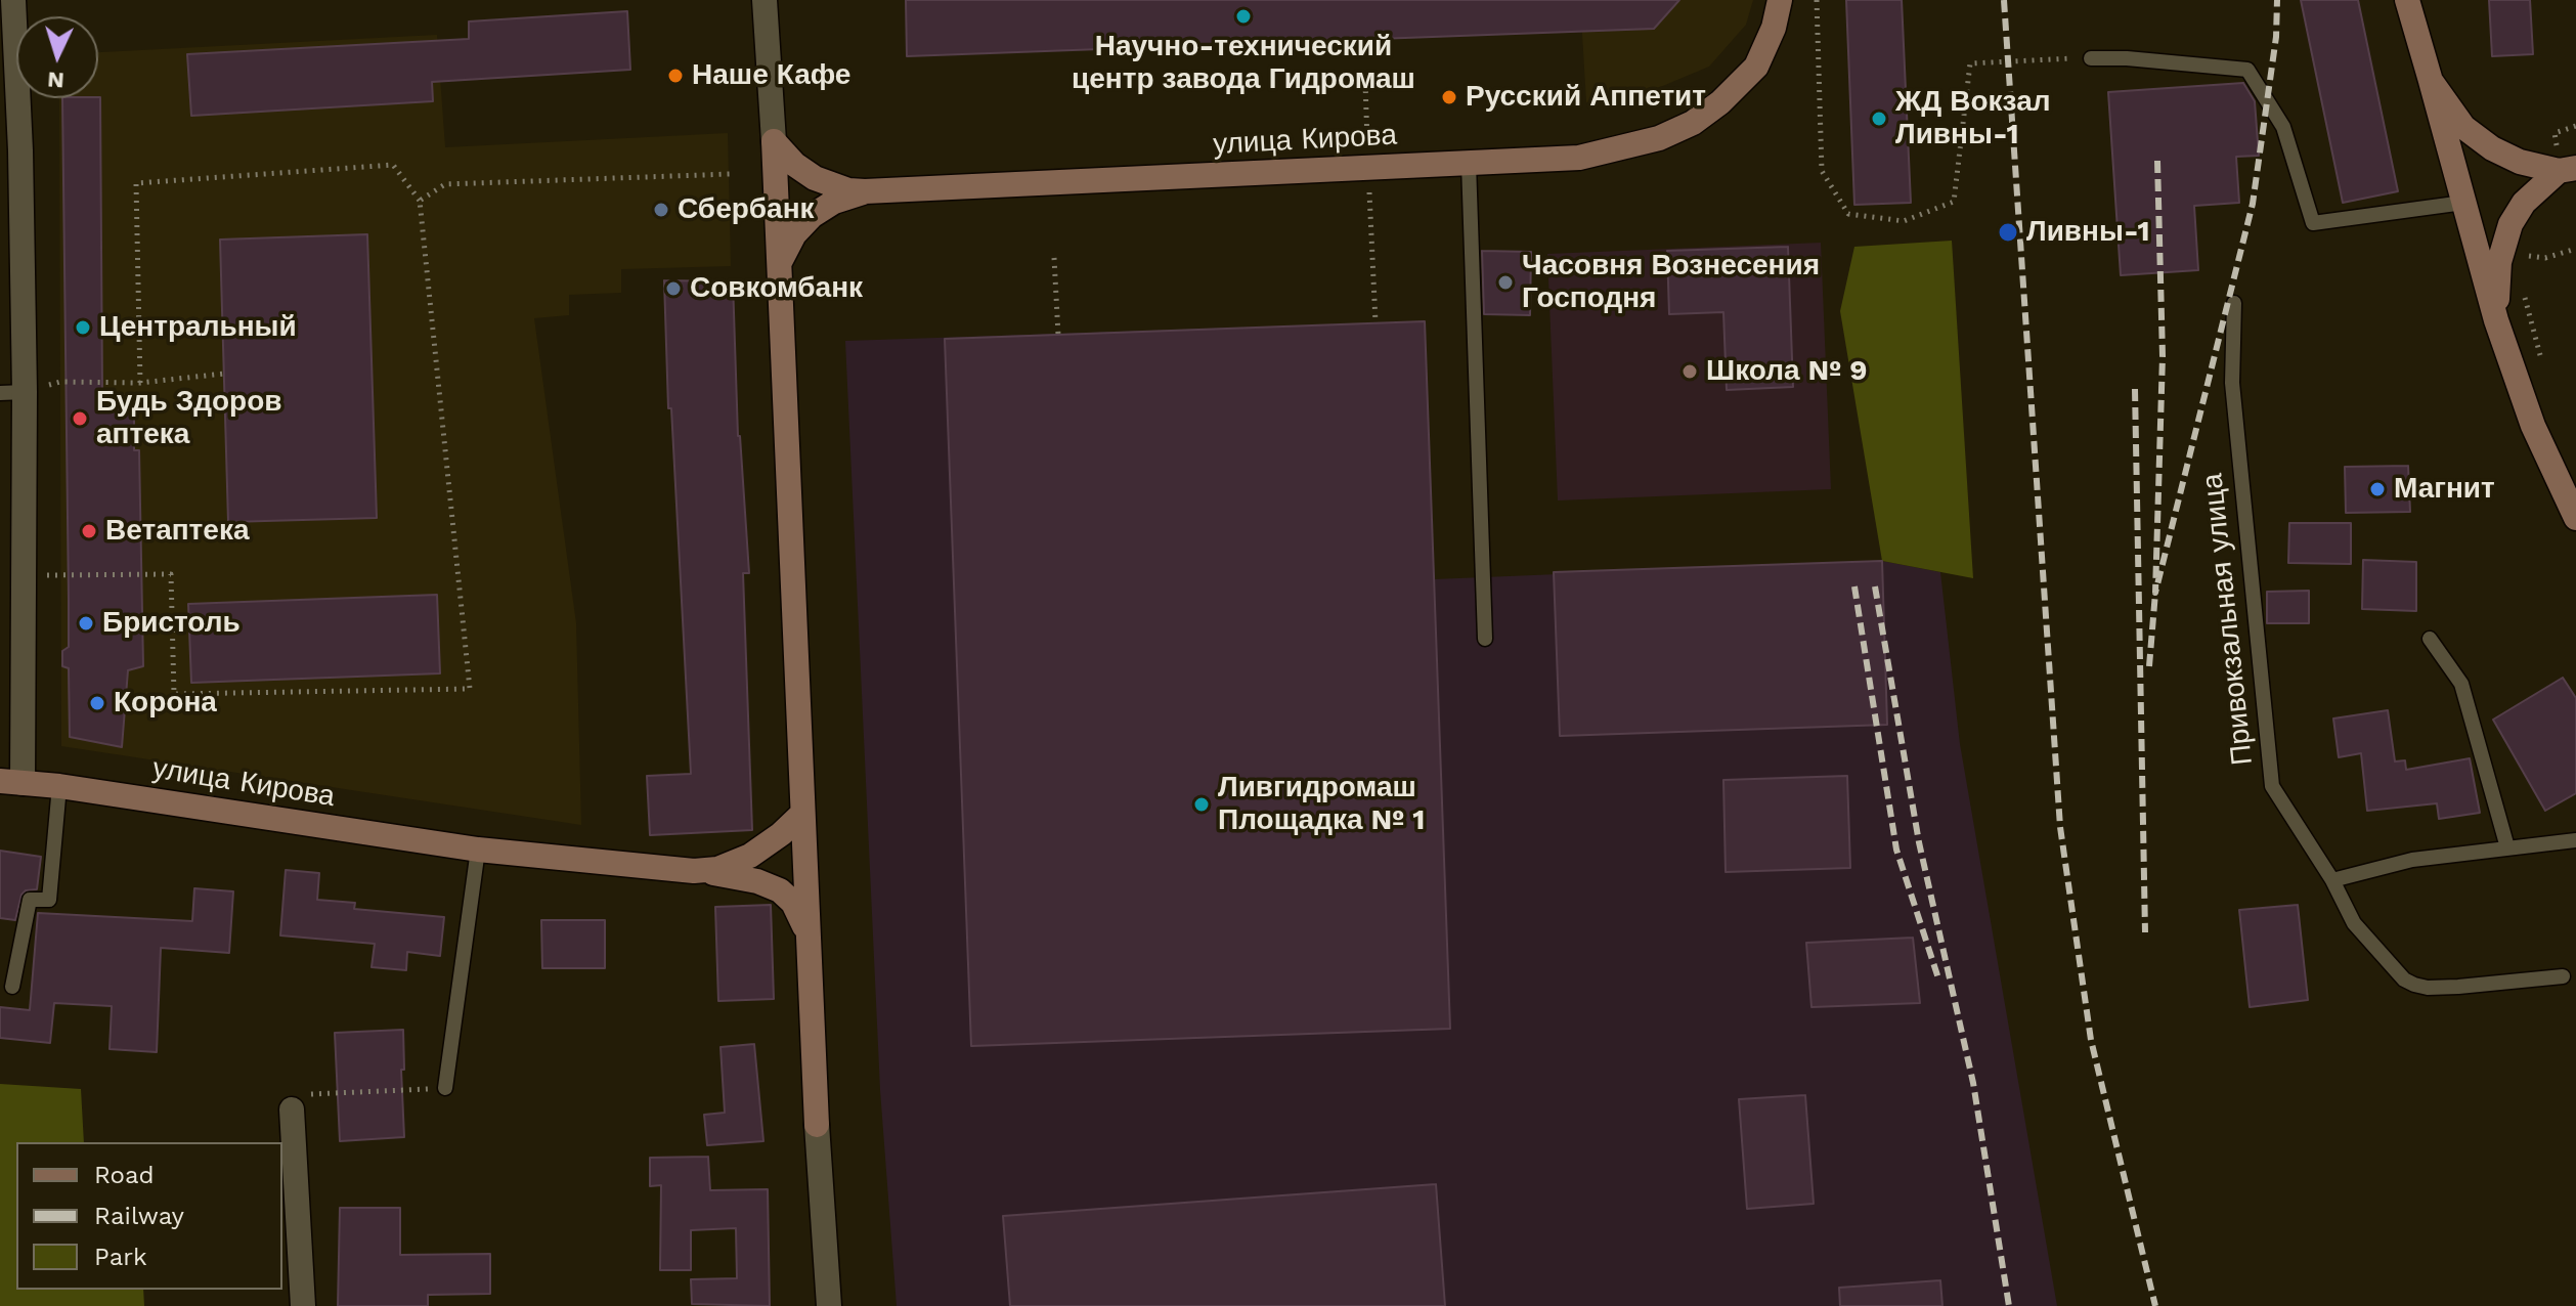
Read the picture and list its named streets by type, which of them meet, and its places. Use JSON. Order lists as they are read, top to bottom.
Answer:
{
  "streets": {
    "street": ["улица Кирова"],
    "lane": ["Привокзальная улица"]
  },
  "places": [
    "Научно-технический центр завода Гидромаш",
    "Наше Кафе",
    "Русский Аппетит",
    "ЖД Вокзал Ливны-1",
    "Сбербанк",
    "Ливны-1",
    "Часовня Вознесения Господня",
    "Совкомбанк",
    "Центральный",
    "Школа № 9",
    "Будь Здоров аптека",
    "Магнит",
    "Ветаптека",
    "Бристоль",
    "Корона",
    "Ливгидромаш Площадка № 1"
  ],
  "legend": ["Road", "Railway", "Park"],
  "north": "bottom"
}
